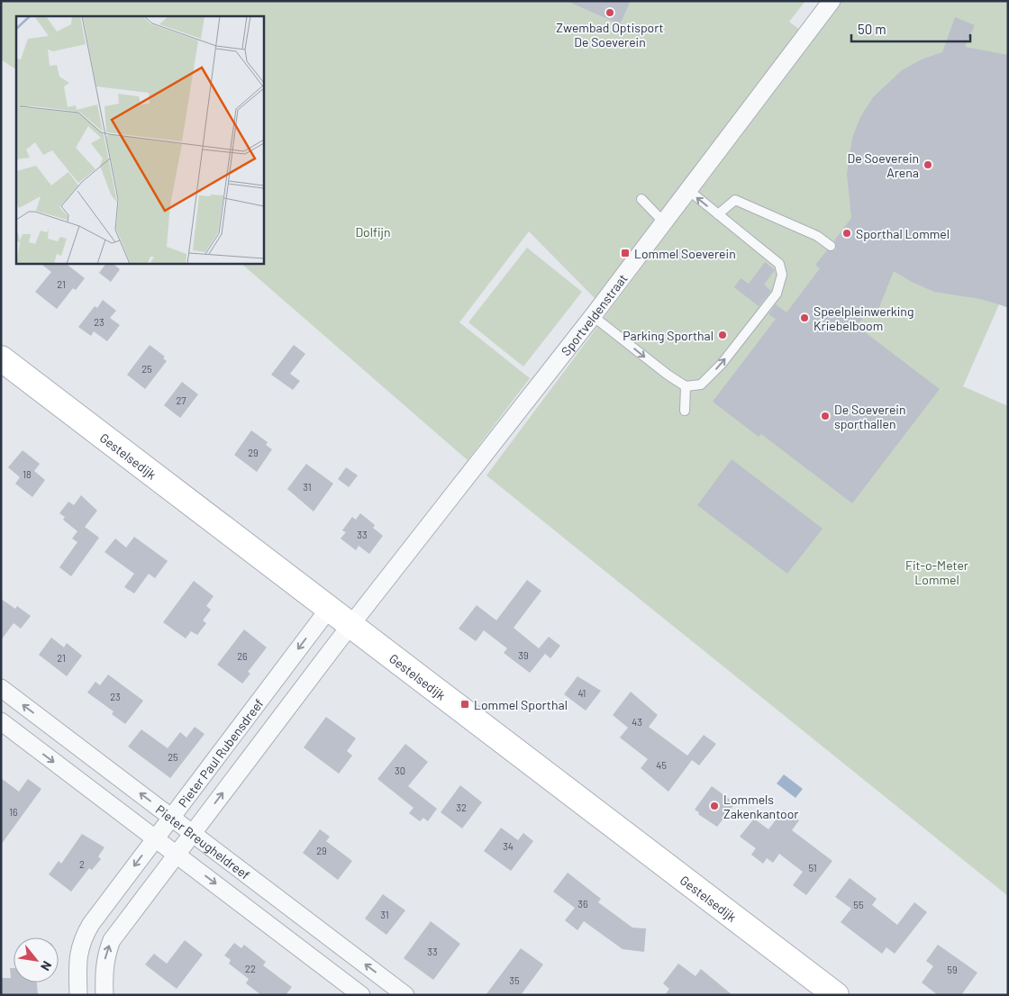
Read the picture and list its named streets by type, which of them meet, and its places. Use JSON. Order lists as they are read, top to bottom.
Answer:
{
  "streets": {
    "main road": ["Gestelsedijk"],
    "street": ["Sportveldenstraat", "Pieter Paul Rubensdreef", "Pieter Breugheldreef"]
  },
  "crossings": [
    ["Sportveldenstraat", "Gestelsedijk"],
    ["Gestelsedijk", "Pieter Paul Rubensdreef"],
    ["Pieter Paul Rubensdreef", "Pieter Breugheldreef"]
  ],
  "parks": ["Dolfijn", "Fit-o-Meter Lommel"],
  "places": {
    "other": [
      "Zwembad Optisport De Soeverein",
      "De Soeverein Arena",
      "Sporthal Lommel",
      "Speelpleinwerking Kriebelboom",
      "Parking Sporthal",
      "De Soeverein sporthallen",
      "Lommels Zakenkantoor"
    ],
    "transit": ["Lommel Soeverein", "Lommel Sporthal"]
  },
  "house_numbers": [
    "21",
    "23",
    "25",
    "27",
    "29",
    "18",
    "31",
    "33",
    "39",
    "26",
    "21",
    "41",
    "23",
    "43",
    "25",
    "45",
    "30",
    "32",
    "16",
    "34",
    "29",
    "2",
    "51",
    "36",
    "55",
    "31",
    "33",
    "22",
    "59",
    "35"
  ],
  "scale_bar": "50 m",
  "north": "bottom right"
}
